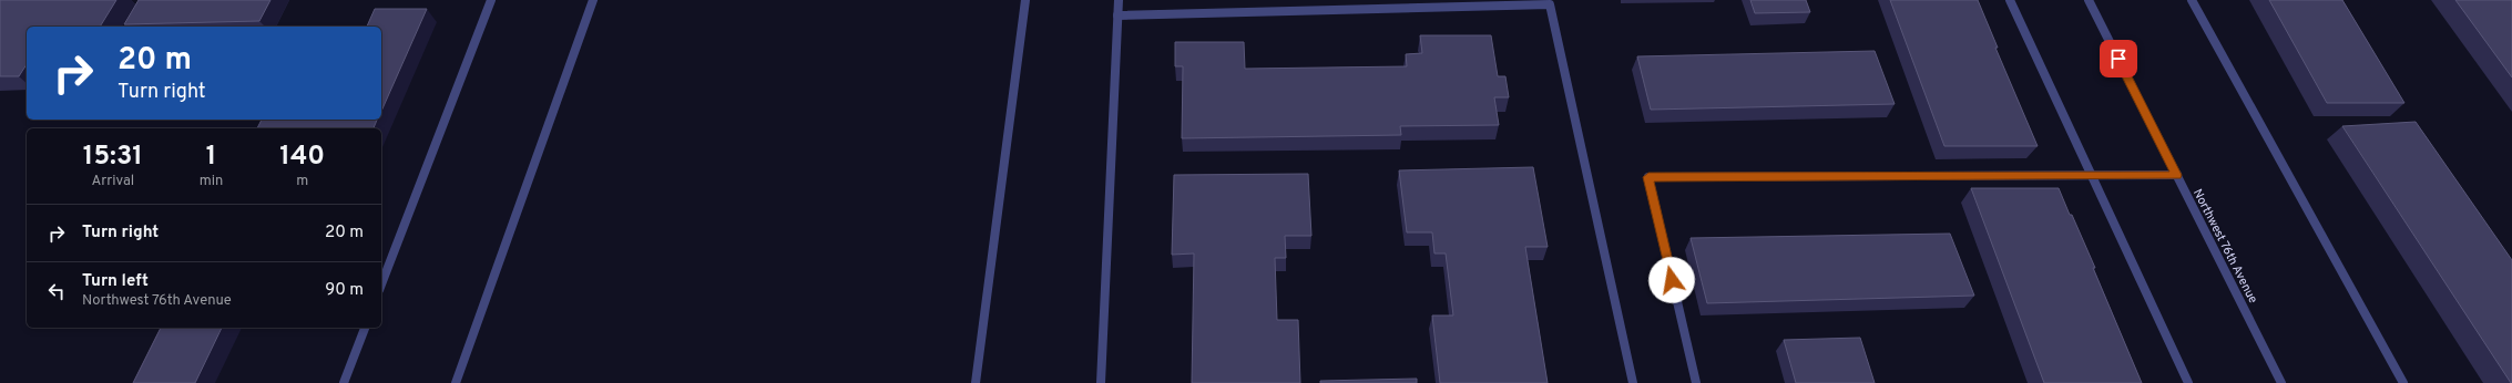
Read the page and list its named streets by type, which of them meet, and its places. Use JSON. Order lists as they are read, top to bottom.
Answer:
{
  "streets": {
    "street": ["Northwest 76th Avenue"]
  },
  "page": {
    "turn": ["20 m", "Turn right"],
    "eta": [
      "15:31",
      "Arrival",
      "1",
      "min",
      "140",
      "m"
    ],
    "list": [
      {
        "name": "Turn right",
        "value": "20 m"
      },
      {
        "name": "Turn left",
        "note": "Northwest 76th Avenue",
        "value": "90 m"
      }
    ]
  }
}
